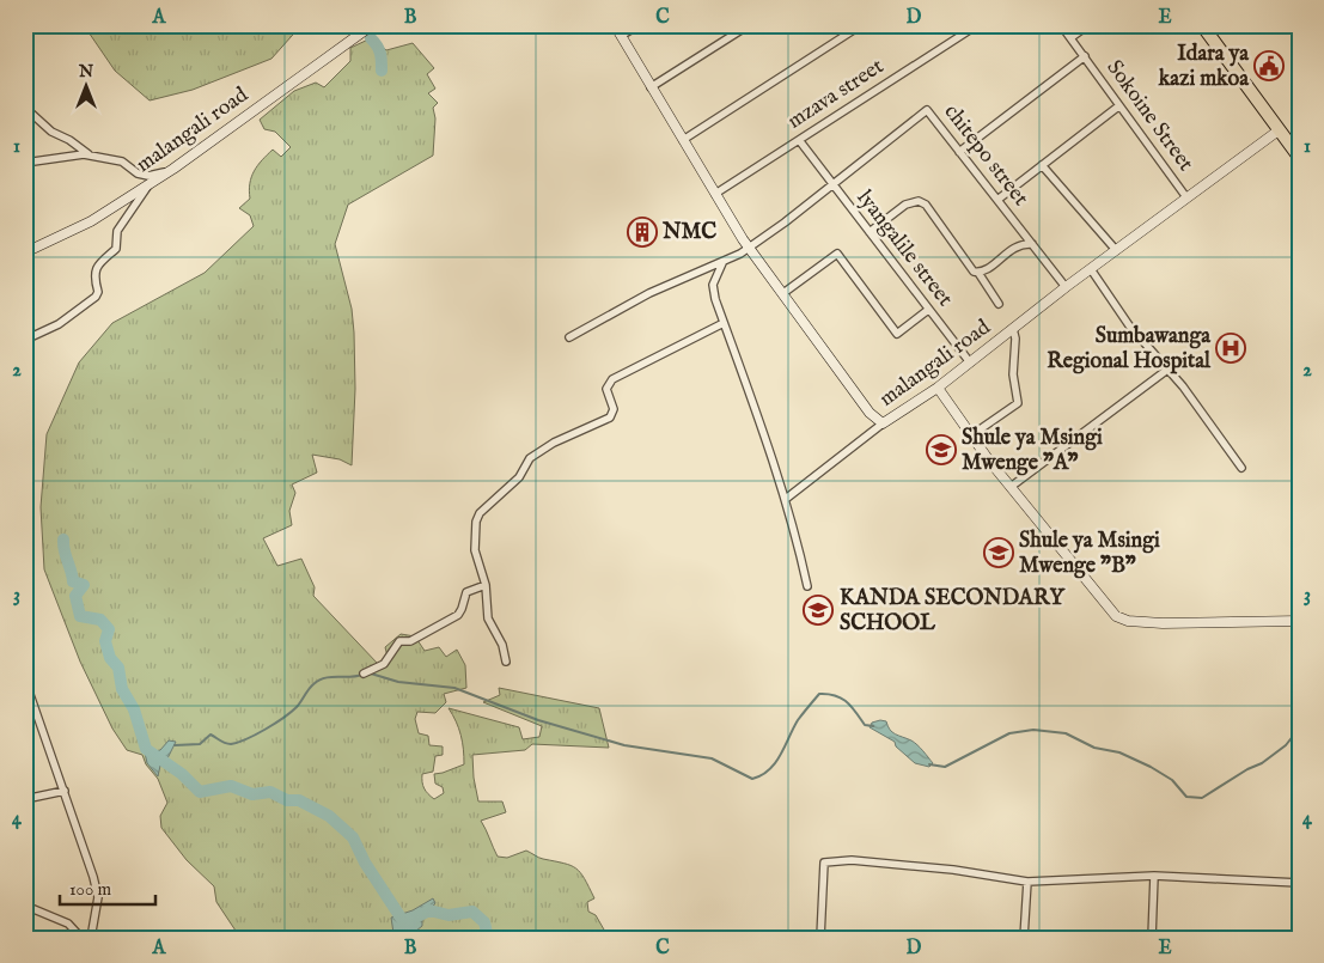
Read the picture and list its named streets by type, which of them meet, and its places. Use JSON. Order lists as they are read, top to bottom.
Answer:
{
  "streets": {
    "street": [
      "mzava street",
      "Sokoine Street",
      "malangali road",
      "chitepo street",
      "lyangalile street"
    ]
  },
  "crossings": [
    ["mzava street", "malangali road"],
    ["mzava street", "lyangalile street"],
    ["Sokoine Street", "malangali road"],
    ["malangali road", "chitepo street"],
    ["malangali road", "lyangalile street"],
    ["chitepo street", "lyangalile street"]
  ],
  "places": {
    "public building": ["Idara ya kazi mkoa"],
    "building": ["NMC"],
    "hospital": ["Sumbawanga Regional Hospital"],
    "school or university": ["Shule ya Msingi Mwenge \"A\"", "Shule ya Msingi Mwenge \"B\"", "KANDA SECONDARY SCHOOL"]
  },
  "scale_bar": "100 m",
  "north": "top",
  "grid": {
    "columns": [
      "A",
      "B",
      "C",
      "D",
      "E"
    ],
    "rows": [
      "1",
      "2",
      "3",
      "4"
    ]
  }
}
